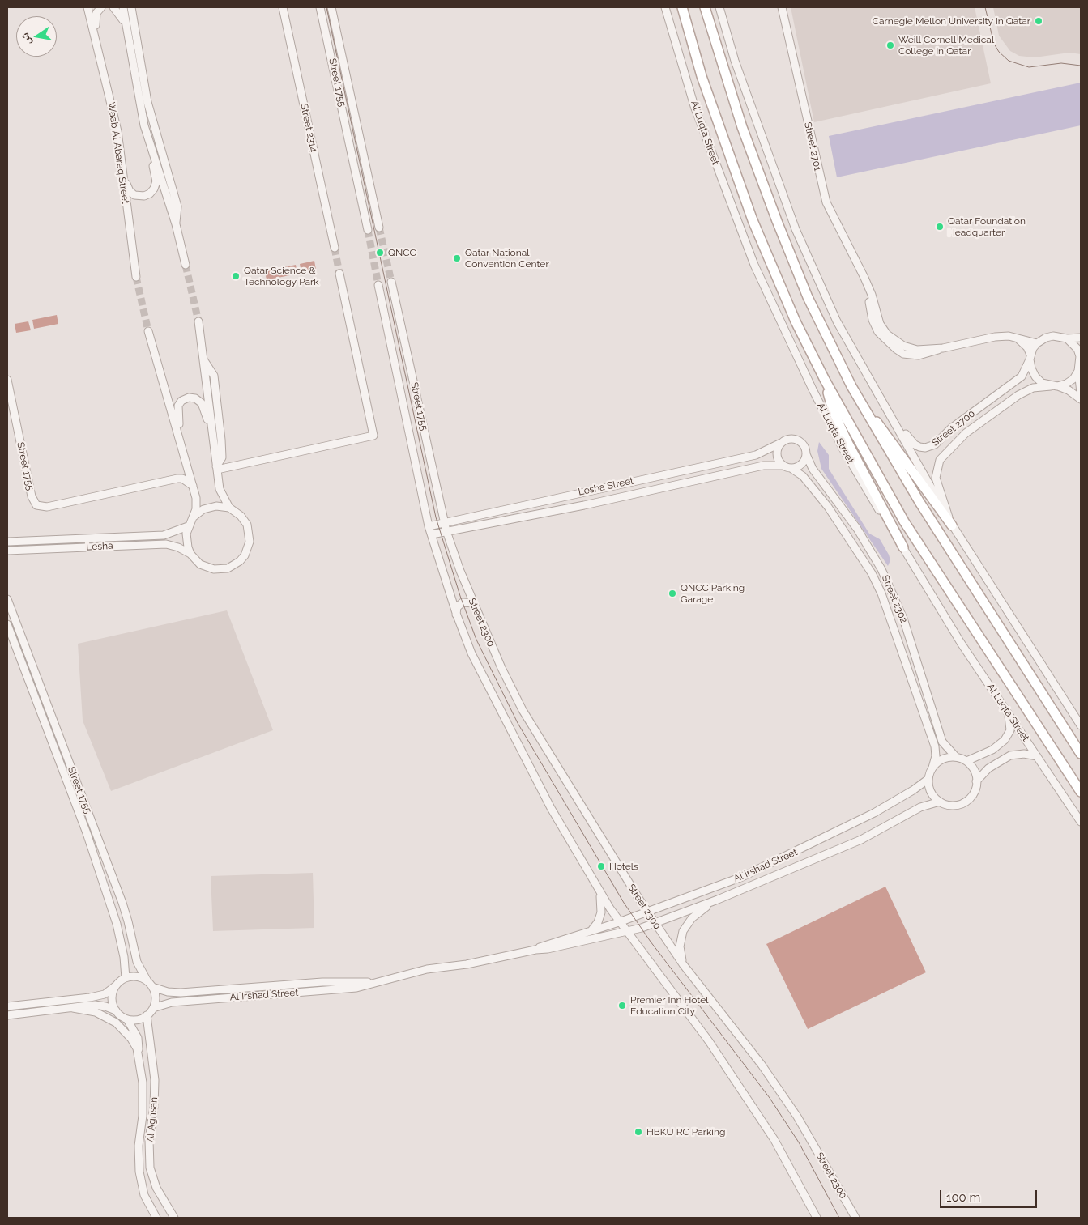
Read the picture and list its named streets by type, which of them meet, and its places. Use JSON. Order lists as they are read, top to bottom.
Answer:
{
  "streets": {
    "main road": ["Al Luqta Street"],
    "street": [
      "Street 1755",
      "Street 2314",
      "Street 2701",
      "Waab Al Abareq Street",
      "Street 2700",
      "Lesha Street",
      "Lesha",
      "Street 2302",
      "Street 2300",
      "Al Irshad Street",
      "Al Aghsan"
    ]
  },
  "crossings": [
    ["Street 1755", "Lesha Street"],
    ["Street 1755", "Street 2300"],
    ["Street 1755", "Al Irshad Street"],
    ["Street 1755", "Al Aghsan"],
    ["Street 2701", "Street 2700"],
    ["Lesha Street", "Street 2302"],
    ["Lesha Street", "Street 2300"],
    ["Street 2302", "Al Irshad Street"],
    ["Street 2300", "Al Irshad Street"],
    ["Al Irshad Street", "Al Aghsan"]
  ],
  "places": [
    "Carnegie Mellon University in Qatar",
    "Weill Cornell Medical College in Qatar",
    "Qatar Foundation Headquarter",
    "QNCC",
    "Qatar National Convention Center",
    "Qatar Science & Technology Park",
    "QNCC Parking Garage",
    "Hotels",
    "Premier Inn Hotel Education City",
    "HBKU RC Parking"
  ],
  "scale_bar": "100 m",
  "north": "left"
}
